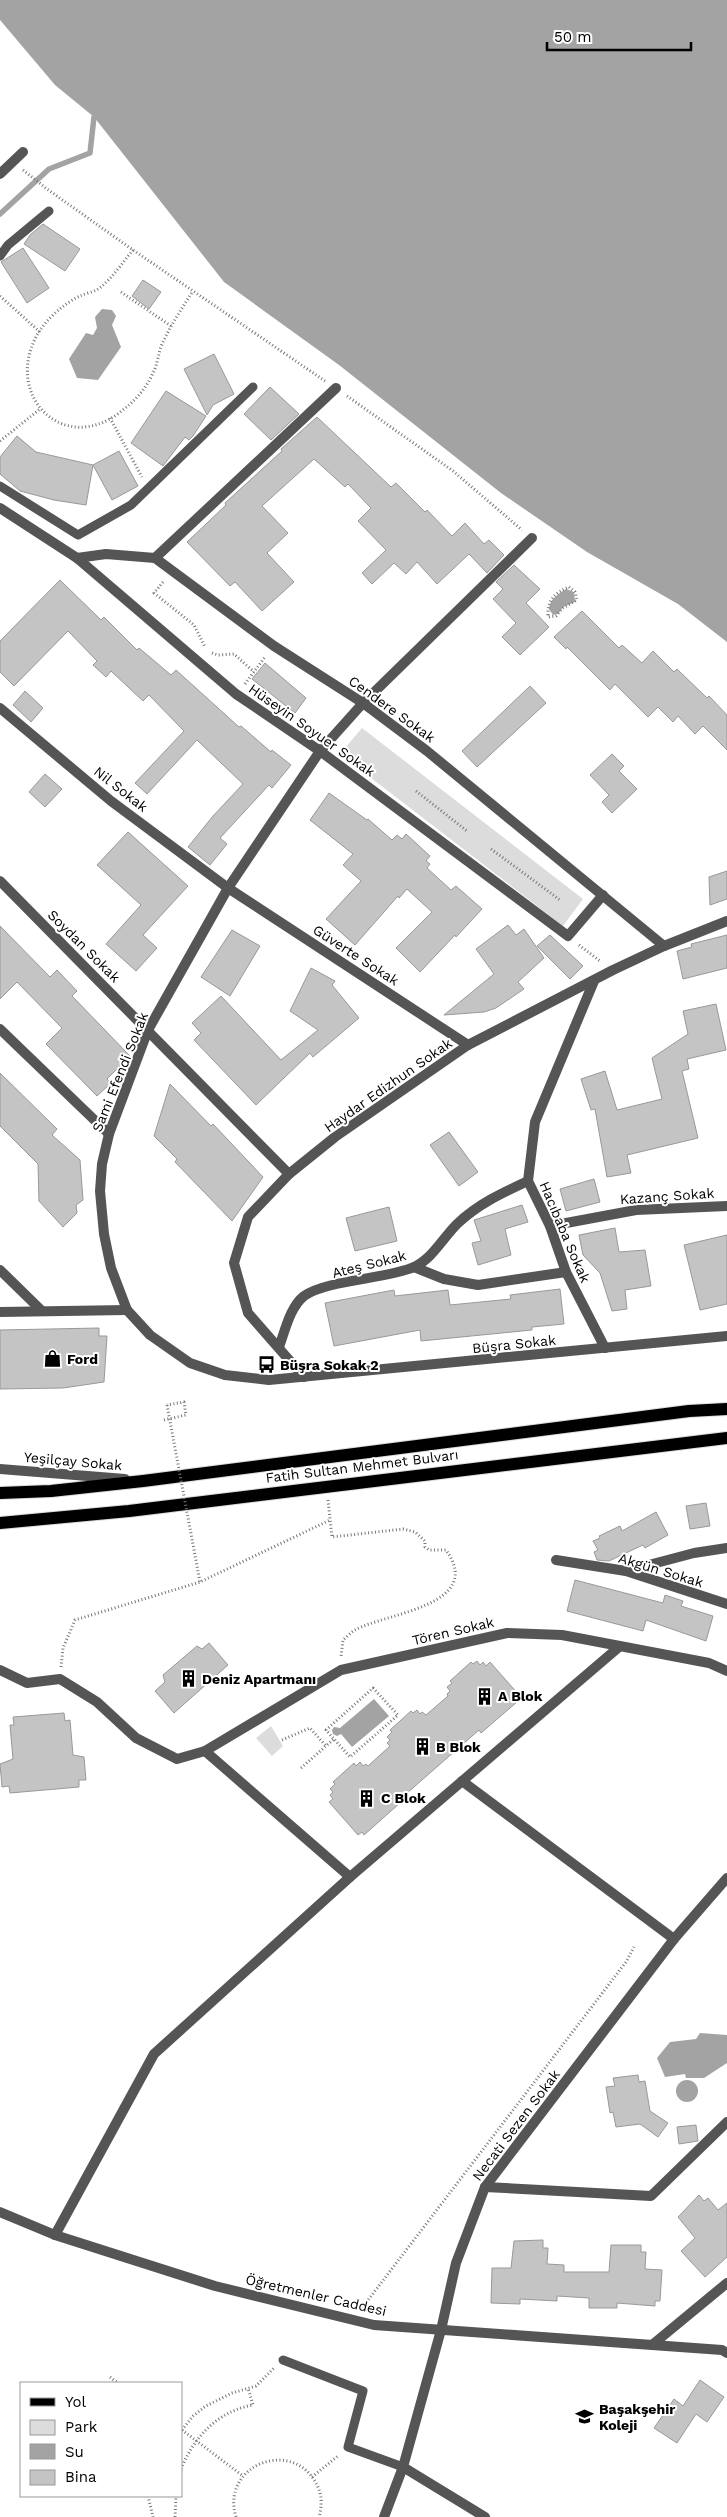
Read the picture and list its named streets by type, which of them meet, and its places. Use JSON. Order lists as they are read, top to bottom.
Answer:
{
  "streets": {
    "main road": ["Fatih Sultan Mehmet Bulvarı"],
    "street": [
      "Cendere Sokak",
      "Hüseyin Soyuer Sokak",
      "Nil Sokak",
      "Soydan Sokak",
      "Güverte Sokak",
      "Sami Efendi Sokak",
      "Haydar Edizhun Sokak",
      "Kazanç Sokak",
      "Hacıbaba Sokak",
      "Ateş Sokak",
      "Büşra Sokak",
      "Yeşilçay Sokak",
      "Akgün Sokak",
      "Tören Sokak",
      "Necati Sezen Sokak",
      "Öğretmenler Caddesi"
    ]
  },
  "crossings": [
    ["Cendere Sokak", "Sami Efendi Sokak"],
    ["Cendere Sokak", "Haydar Edizhun Sokak"],
    ["Hüseyin Soyuer Sokak", "Sami Efendi Sokak"],
    ["Nil Sokak", "Güverte Sokak"],
    ["Nil Sokak", "Sami Efendi Sokak"],
    ["Soydan Sokak", "Sami Efendi Sokak"],
    ["Soydan Sokak", "Haydar Edizhun Sokak"],
    ["Güverte Sokak", "Sami Efendi Sokak"],
    ["Güverte Sokak", "Haydar Edizhun Sokak"],
    ["Sami Efendi Sokak", "Haydar Edizhun Sokak"],
    ["Sami Efendi Sokak", "Büşra Sokak"],
    ["Haydar Edizhun Sokak", "Hacıbaba Sokak"],
    ["Haydar Edizhun Sokak", "Ateş Sokak"],
    ["Haydar Edizhun Sokak", "Büşra Sokak"],
    ["Kazanç Sokak", "Hacıbaba Sokak"],
    ["Hacıbaba Sokak", "Ateş Sokak"],
    ["Hacıbaba Sokak", "Büşra Sokak"],
    ["Yeşilçay Sokak", "Fatih Sultan Mehmet Bulvarı"],
    ["Necati Sezen Sokak", "Öğretmenler Caddesi"]
  ],
  "places": {
    "shop": ["Ford"],
    "bus stop": ["Büşra Sokak 2"],
    "building": [
      "Deniz Apartmanı",
      "A Blok",
      "B Blok",
      "C Blok"
    ],
    "school or university": ["Başakşehir Koleji"]
  },
  "legend": [
    "Yol",
    "Park",
    "Su",
    "Bina"
  ],
  "scale_bar": "50 m"
}
